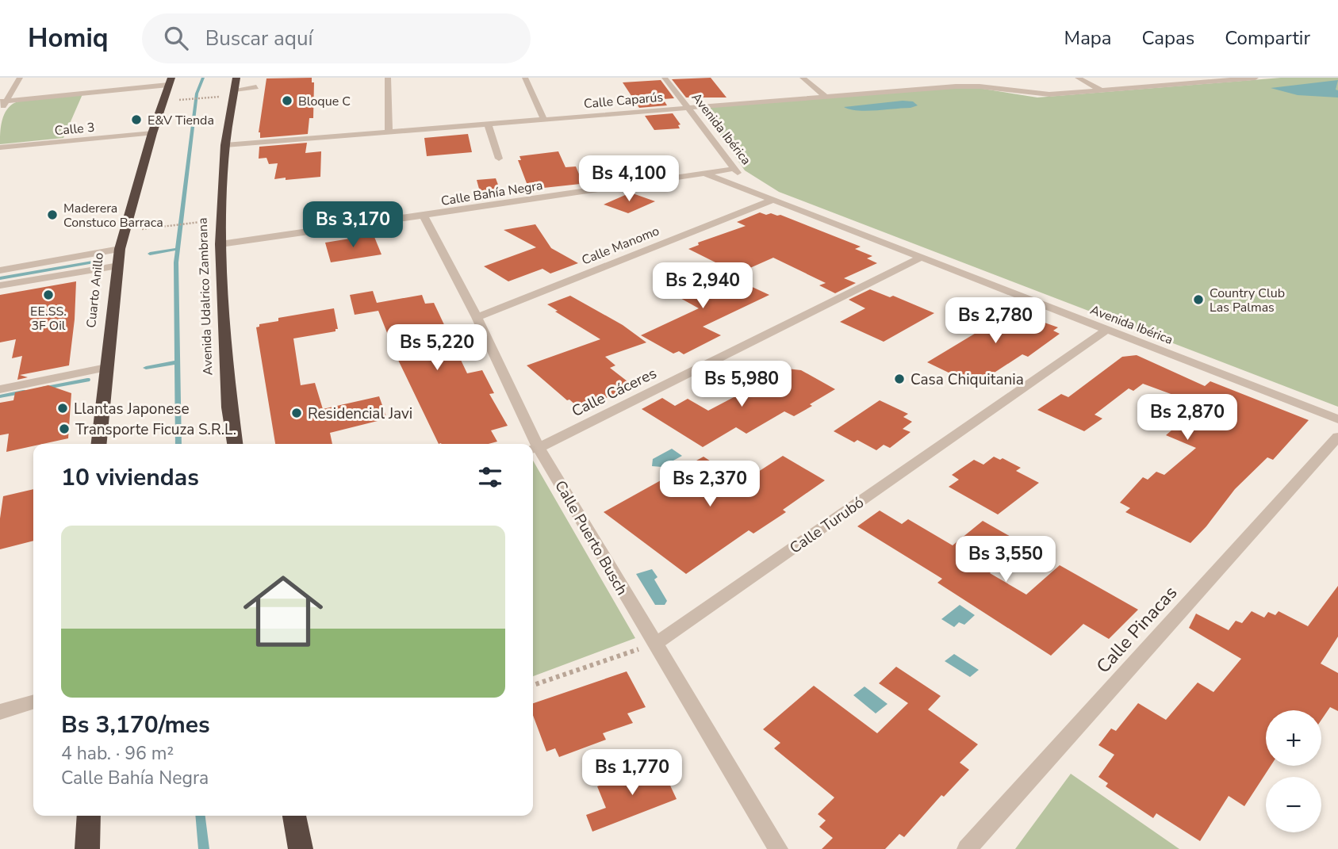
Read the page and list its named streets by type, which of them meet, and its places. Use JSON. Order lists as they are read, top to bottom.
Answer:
{
  "streets": {
    "highway": ["Cuarto Anillo", "Avenida Udalrico Zambrana"],
    "street": [
      "Calle Caparús",
      "Calle 3",
      "Avenida Ibérica",
      "Calle Bahía Negra",
      "Calle Manomo",
      "Calle Cáceres",
      "Calle Turubó",
      "Calle Puerto Busch",
      "Calle Pinacas"
    ]
  },
  "crossings": [
    ["Calle Caparús", "Avenida Ibérica"],
    ["Calle Caparús", "Avenida Udalrico Zambrana"],
    ["Calle 3", "Cuarto Anillo"],
    ["Avenida Ibérica", "Calle Bahía Negra"],
    ["Avenida Ibérica", "Calle Manomo"],
    ["Avenida Ibérica", "Calle Cáceres"],
    ["Avenida Ibérica", "Calle Turubó"],
    ["Calle Bahía Negra", "Avenida Udalrico Zambrana"],
    ["Calle Bahía Negra", "Calle Puerto Busch"],
    ["Calle Manomo", "Calle Puerto Busch"],
    ["Calle Cáceres", "Calle Puerto Busch"],
    ["Calle Turubó", "Calle Puerto Busch"]
  ],
  "places": [
    "Bloque C",
    "E&V Tienda",
    "Maderera Constuco Barraca",
    "EE.SS. 3F Oil",
    "Country Club Las Palmas",
    "Casa Chiquitania",
    "Llantas Japonese",
    "Residencial Javi",
    "Transporte Ficuza S.R.L."
  ],
  "page": {
    "header": "Homiq",
    "search": "Buscar aquí",
    "nav": ["Mapa", "Capas", "Compartir"],
    "price": [
      "Bs 4,100",
      "Bs 3,170",
      "Bs 2,940",
      "Bs 2,780",
      "Bs 5,220",
      "Bs 5,980",
      "Bs 2,870",
      "Bs 2,370",
      "Bs 3,550",
      "Bs 1,770"
    ],
    "heading": "10 viviendas",
    "list": [
      {
        "name": "Bs 3,170/mes",
        "note": "4 hab. · 96 m² · Calle Bahía Negra"
      }
    ],
    "map_buttons": ["+", "−"]
  }
}
